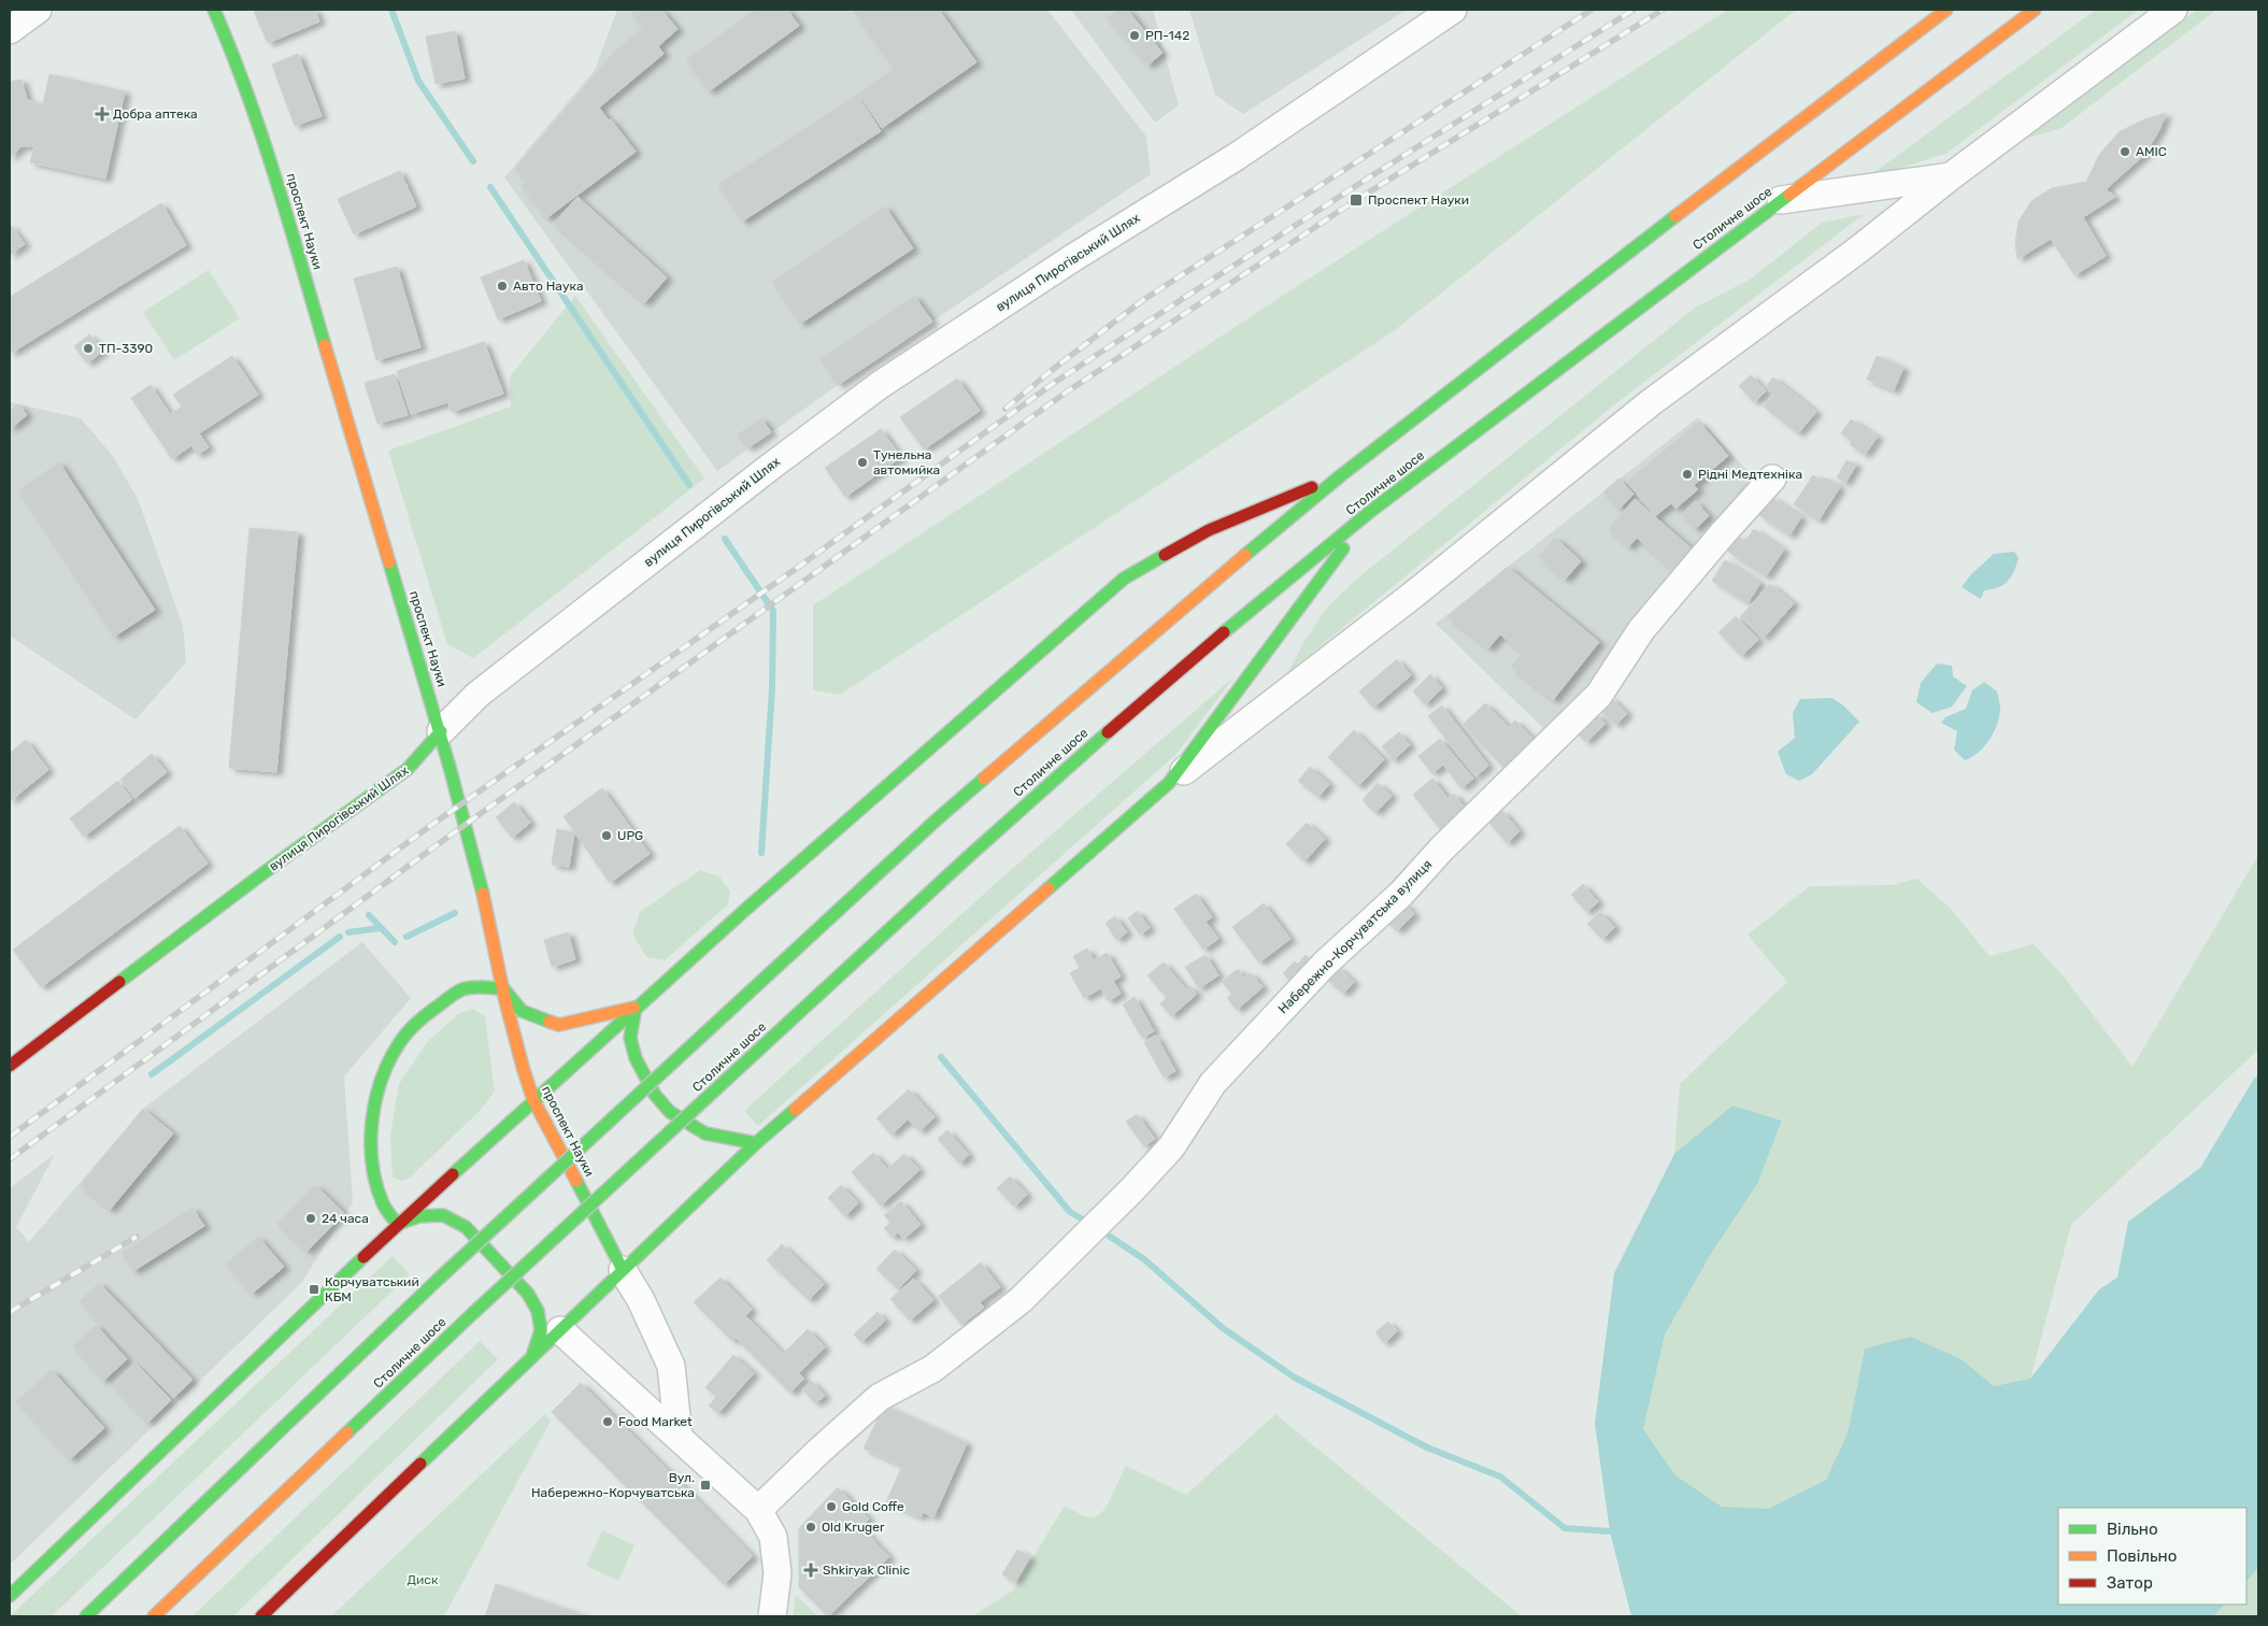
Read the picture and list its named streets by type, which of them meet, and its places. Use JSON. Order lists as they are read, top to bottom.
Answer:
{
  "streets": {
    "main road": ["Столичне шосе", "проспект Науки", "вулиця Пирогівський Шлях"],
    "street": ["Набережно-Корчуватська вулиця"]
  },
  "crossings": [
    ["проспект Науки", "вулиця Пирогівський Шлях"]
  ],
  "parks": ["Диск"],
  "places": {
    "other": [
      "РП-142",
      "AMIC",
      "Авто Наука",
      "ТП-3390",
      "Тунельна автомийка",
      "Рідні Медтехніка",
      "UPG",
      "24 часа",
      "Food Market",
      "Gold Coffe",
      "Old Kruger"
    ],
    "health": ["Добра аптека", "Shkiryak Clinic"],
    "transit": ["Проспект Науки", "Корчуватський КБМ", "Вул. Набережно-Корчуватська"]
  },
  "legend": ["Вільно", "Повільно", "Затор"]
}
